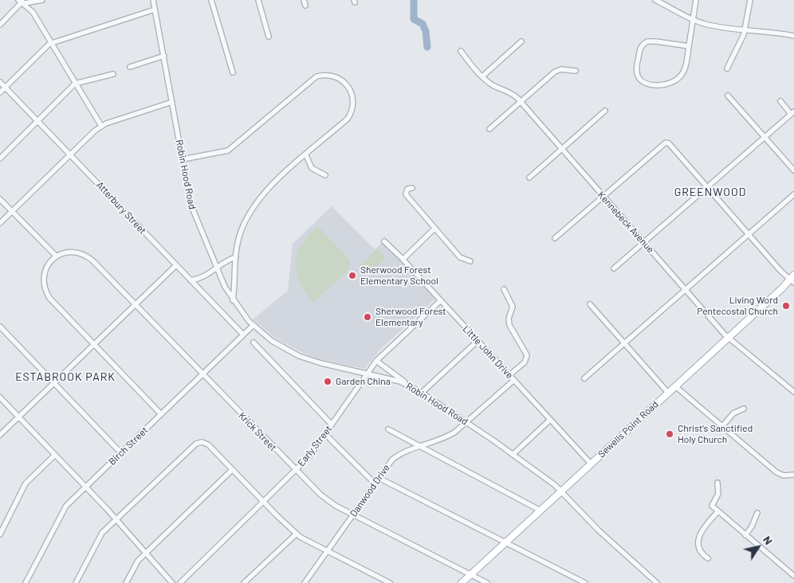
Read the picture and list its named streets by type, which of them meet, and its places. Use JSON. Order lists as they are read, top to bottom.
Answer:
{
  "streets": {
    "main road": ["Sewells Point Road"],
    "street": [
      "Robin Hood Road",
      "Atterbury Street",
      "Kennebeck Avenue",
      "Little John Drive",
      "Krick Street",
      "Birch Street",
      "Early Street",
      "Danwood Drive"
    ]
  },
  "crossings": [
    ["Robin Hood Road", "Sewells Point Road"],
    ["Robin Hood Road", "Birch Street"],
    ["Robin Hood Road", "Early Street"],
    ["Robin Hood Road", "Danwood Drive"],
    ["Atterbury Street", "Birch Street"],
    ["Kennebeck Avenue", "Sewells Point Road"],
    ["Little John Drive", "Sewells Point Road"],
    ["Little John Drive", "Early Street"],
    ["Little John Drive", "Danwood Drive"],
    ["Sewells Point Road", "Krick Street"],
    ["Krick Street", "Birch Street"],
    ["Krick Street", "Early Street"],
    ["Krick Street", "Danwood Drive"]
  ],
  "districts": ["GREENWOOD", "ESTABROOK PARK"],
  "places": [
    "Sherwood Forest Elementary School",
    "Living Word Pentecostal Church",
    "Sherwood Forest Elementary",
    "Garden China",
    "Christ's Sanctified Holy Church"
  ],
  "north": "top right"
}
